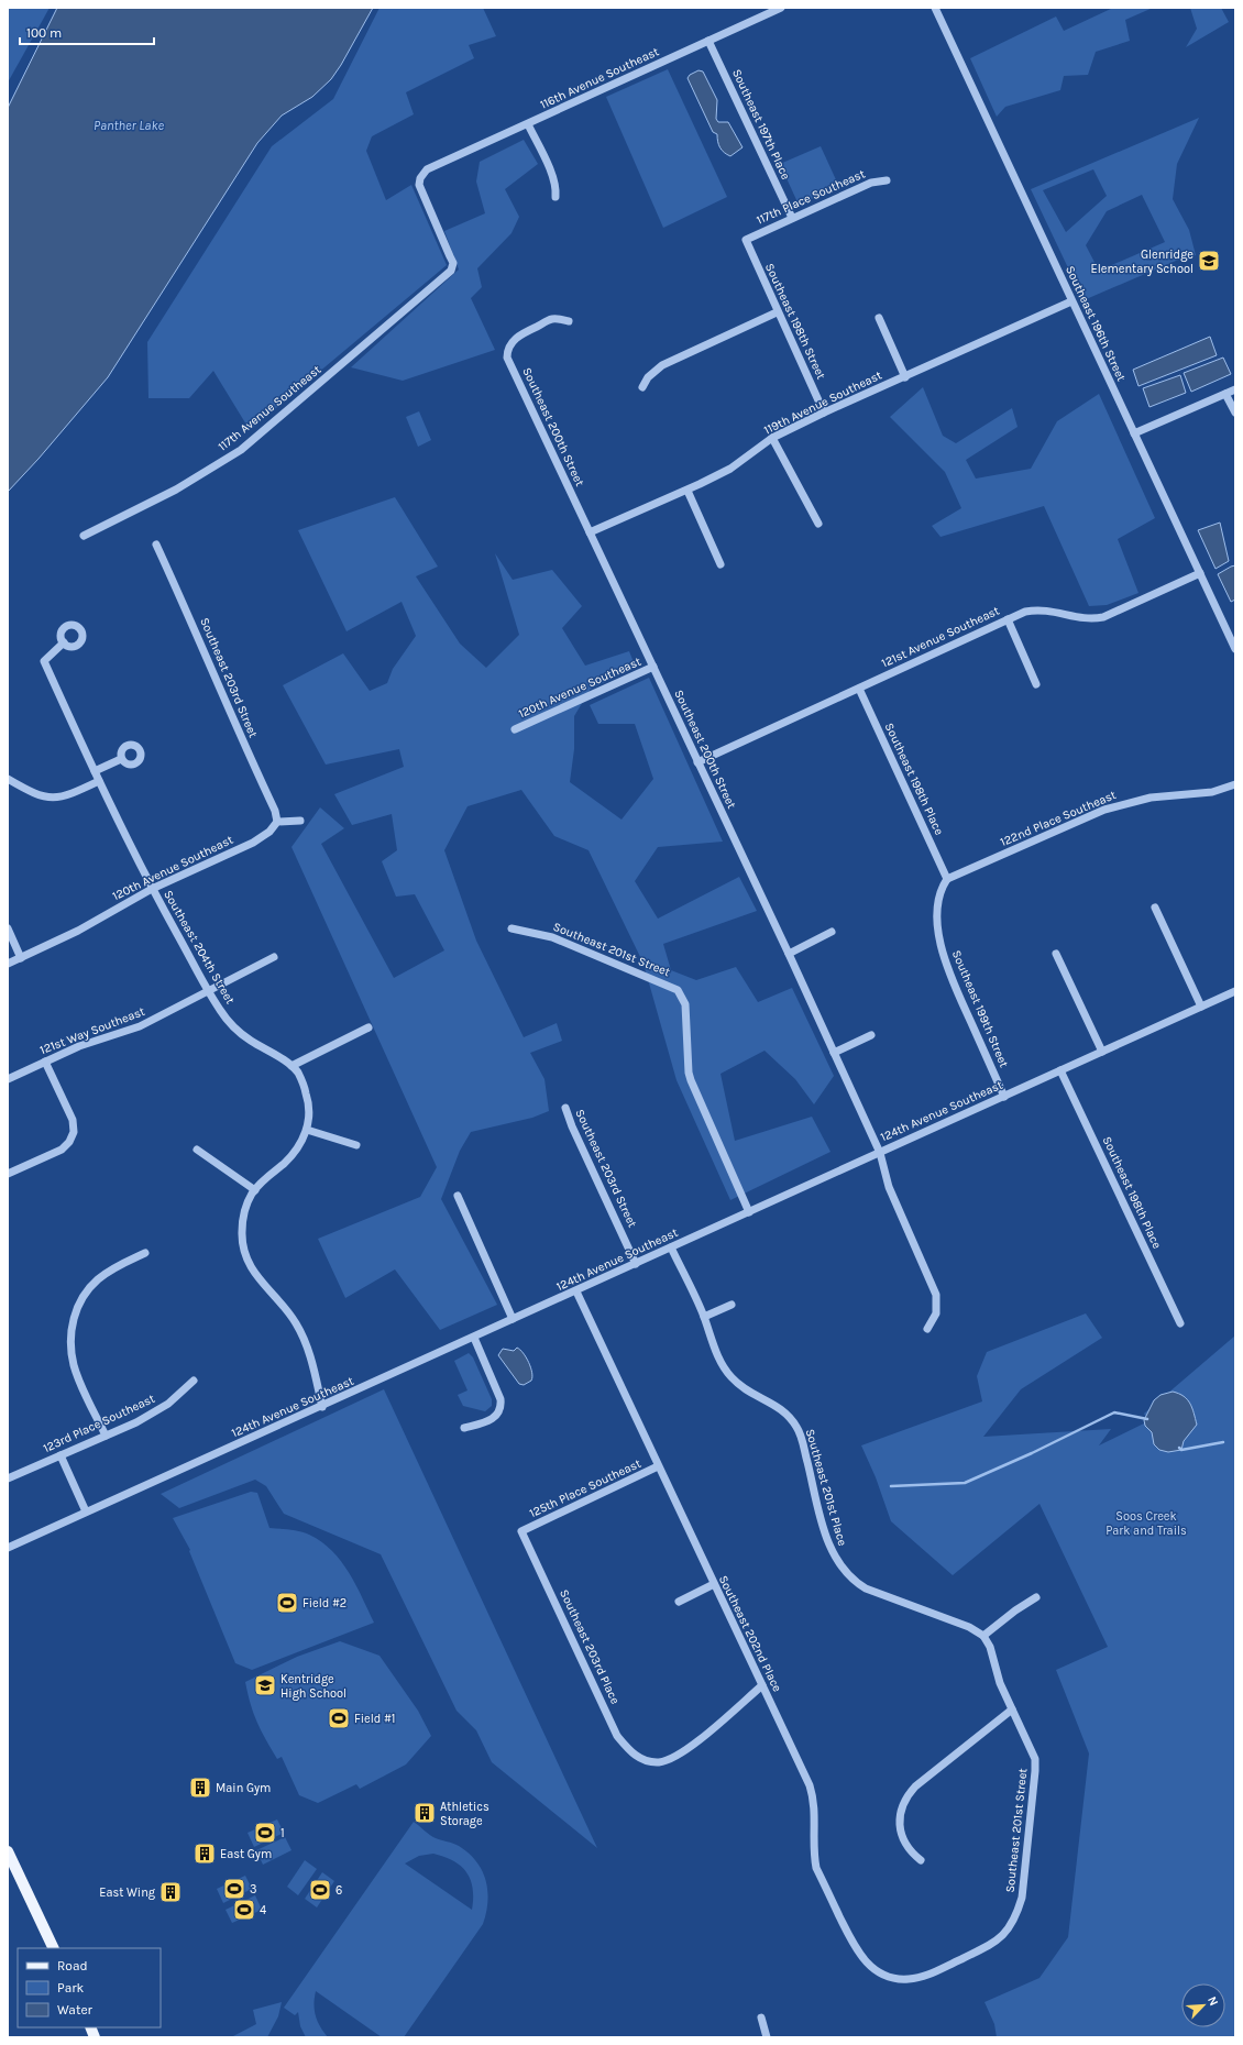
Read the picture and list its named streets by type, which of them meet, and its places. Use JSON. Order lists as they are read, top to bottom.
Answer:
{
  "streets": {
    "street": [
      "116th Avenue Southeast",
      "Southeast 197th Place",
      "117th Place Southeast",
      "Southeast 198th Street",
      "Southeast 196th Street",
      "119th Avenue Southeast",
      "117th Avenue Southeast",
      "Southeast 200th Street",
      "121st Avenue Southeast",
      "Southeast 203rd Street",
      "120th Avenue Southeast",
      "Southeast 198th Place",
      "122nd Place Southeast",
      "Southeast 204th Street",
      "Southeast 201st Street",
      "Southeast 199th Street",
      "121st Way Southeast",
      "124th Avenue Southeast",
      "123rd Place Southeast",
      "Southeast 201st Place",
      "125th Place Southeast",
      "Southeast 202nd Place",
      "Southeast 203rd Place"
    ]
  },
  "crossings": [
    ["116th Avenue Southeast", "Southeast 197th Place"],
    ["116th Avenue Southeast", "117th Avenue Southeast"],
    ["Southeast 197th Place", "117th Place Southeast"],
    ["117th Place Southeast", "Southeast 198th Street"],
    ["Southeast 198th Street", "119th Avenue Southeast"],
    ["Southeast 196th Street", "119th Avenue Southeast"],
    ["Southeast 196th Street", "121st Avenue Southeast"],
    ["119th Avenue Southeast", "Southeast 200th Street"],
    ["Southeast 200th Street", "121st Avenue Southeast"],
    ["Southeast 200th Street", "120th Avenue Southeast"],
    ["Southeast 200th Street", "124th Avenue Southeast"],
    ["121st Avenue Southeast", "Southeast 198th Place"],
    ["Southeast 203rd Street", "120th Avenue Southeast"],
    ["Southeast 203rd Street", "124th Avenue Southeast"],
    ["120th Avenue Southeast", "Southeast 204th Street"],
    ["Southeast 198th Place", "122nd Place Southeast"],
    ["Southeast 198th Place", "Southeast 199th Street"],
    ["Southeast 198th Place", "124th Avenue Southeast"],
    ["122nd Place Southeast", "Southeast 199th Street"],
    ["Southeast 204th Street", "121st Way Southeast"],
    ["Southeast 204th Street", "124th Avenue Southeast"],
    ["Southeast 201st Street", "124th Avenue Southeast"],
    ["Southeast 201st Street", "Southeast 202nd Place"],
    ["Southeast 199th Street", "124th Avenue Southeast"],
    ["124th Avenue Southeast", "Southeast 201st Place"],
    ["124th Avenue Southeast", "Southeast 202nd Place"],
    ["125th Place Southeast", "Southeast 202nd Place"],
    ["125th Place Southeast", "Southeast 203rd Place"],
    ["Southeast 202nd Place", "Southeast 203rd Place"]
  ],
  "water": ["Panther Lake"],
  "parks": ["Soos Creek Park and Trails"],
  "places": {
    "school or university": ["Glenridge Elementary School", "Kentridge High School"],
    "sports": [
      "Field #2",
      "Field #1",
      "1",
      "3",
      "6",
      "4"
    ],
    "building": [
      "Main Gym",
      "Athletics Storage",
      "East Gym",
      "East Wing"
    ]
  },
  "legend": ["Road", "Park", "Water"],
  "scale_bar": "100 m",
  "north": "top right"
}
